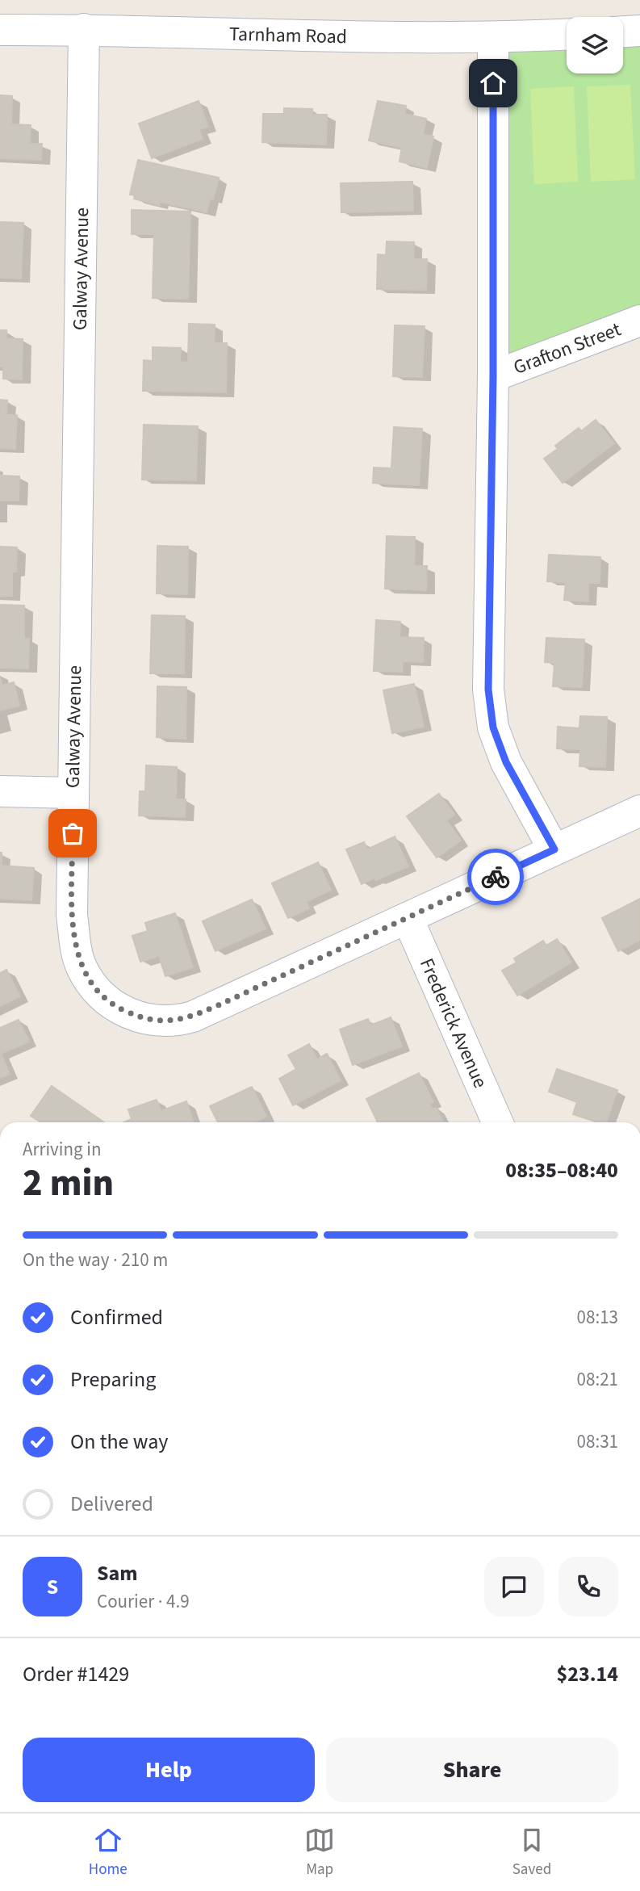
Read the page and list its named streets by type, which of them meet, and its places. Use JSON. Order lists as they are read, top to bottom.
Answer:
{
  "streets": {
    "street": [
      "Tarnham Road",
      "Galway Avenue",
      "Grafton Street",
      "Frederick Avenue"
    ]
  },
  "crossings": [
    ["Tarnham Road", "Galway Avenue"],
    ["Galway Avenue", "Frederick Avenue"]
  ],
  "page": {
    "heading": ["2 min", "Arriving in", "08:35–08:40"],
    "panel": [
      "Sam",
      "Courier · 4.9",
      "Order #1429",
      "$23.14"
    ],
    "bar": "On the way · 210 m",
    "list": [
      ["Confirmed", "08:13"],
      ["Preparing", "08:21"],
      ["On the way", "08:31"],
      "Delivered"
    ],
    "round": "S",
    "buttons": ["Help", "Share"],
    "tabs": ["Home", "Map", "Saved"]
  }
}
